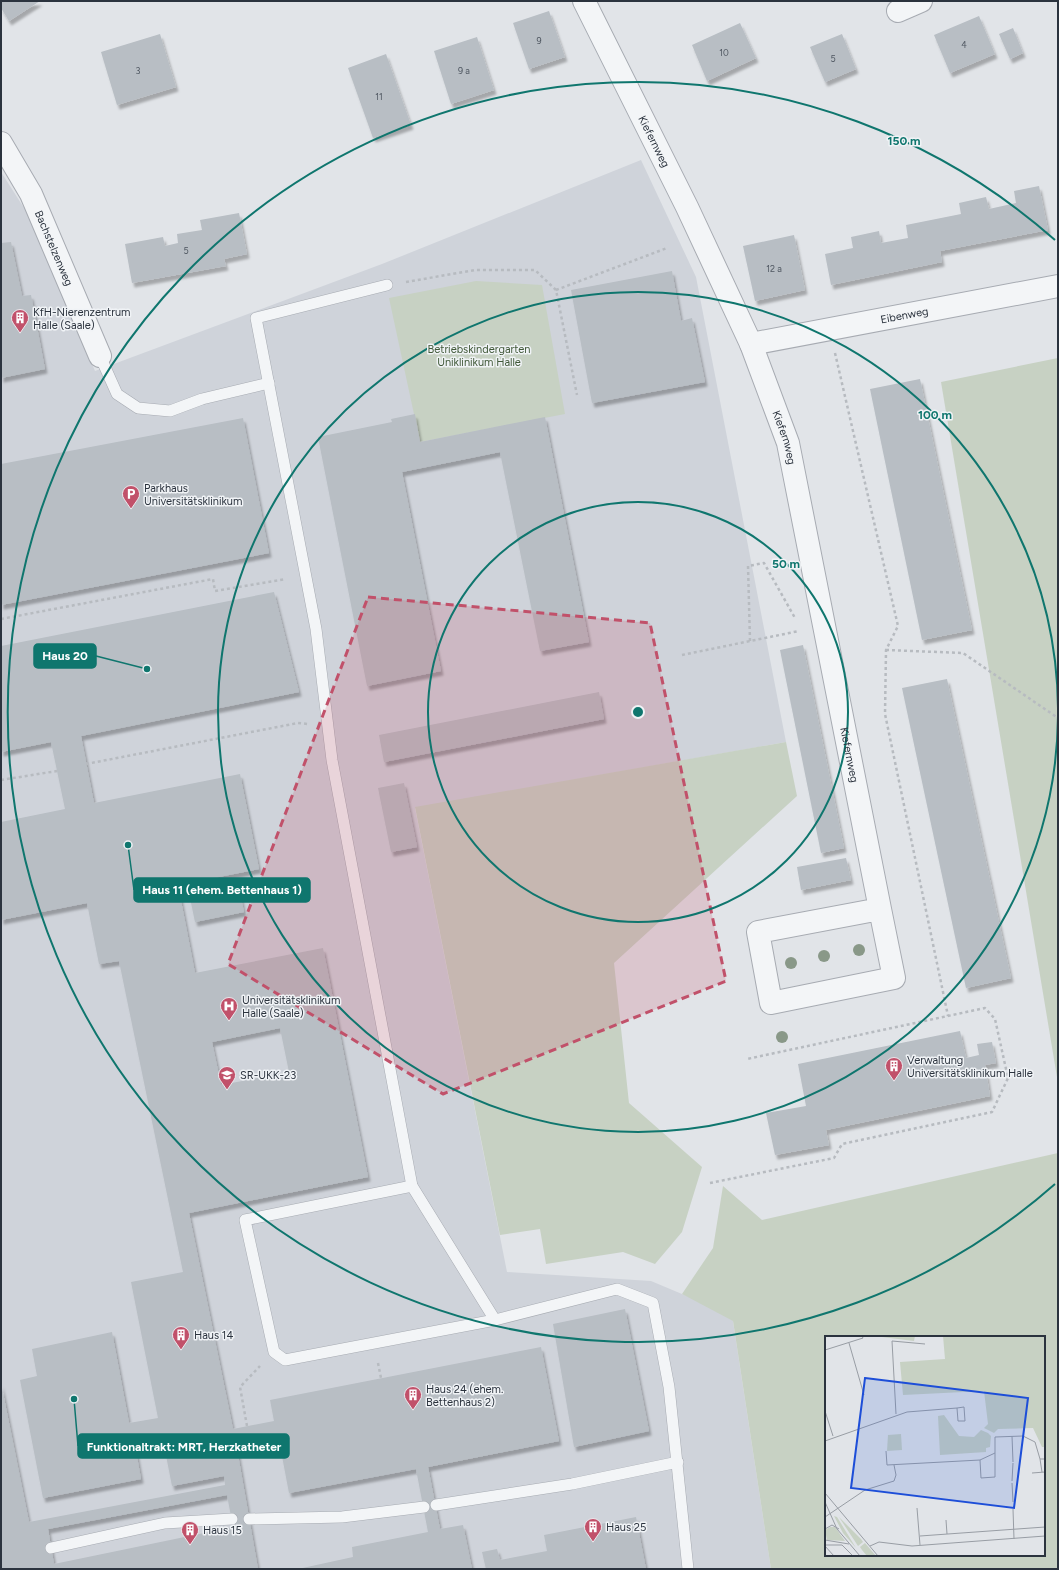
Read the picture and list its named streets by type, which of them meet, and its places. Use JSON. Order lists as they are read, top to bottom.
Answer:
{
  "streets": {
    "street": ["Kiefernweg", "Bachstelzenweg", "Eibenweg"]
  },
  "crossings": [
    ["Kiefernweg", "Eibenweg"]
  ],
  "parks": ["Betriebskindergarten Uniklinikum Halle"],
  "places": {
    "building": [
      "KfH-Nierenzentrum Halle (Saale)",
      "Verwaltung Universitätsklinikum Halle",
      "Haus 14",
      "Haus 24 (ehem. Bettenhaus 2)",
      "Haus 25",
      "Haus 15"
    ],
    "parking": ["Parkhaus Universitätsklinikum"],
    "other": ["Haus 20", "Haus 11 (ehem. Bettenhaus 1)", "Funktionaltrakt: MRT, Herzkatheter"],
    "hospital": ["Universitätsklinikum Halle (Saale)"],
    "school or university": ["SR-UKK-23"]
  },
  "house_numbers": [
    "9",
    "4",
    "10",
    "5",
    "3",
    "9 a",
    "11",
    "5",
    "12 a"
  ],
  "rings": ["150 m", "100 m", "50 m"]
}
